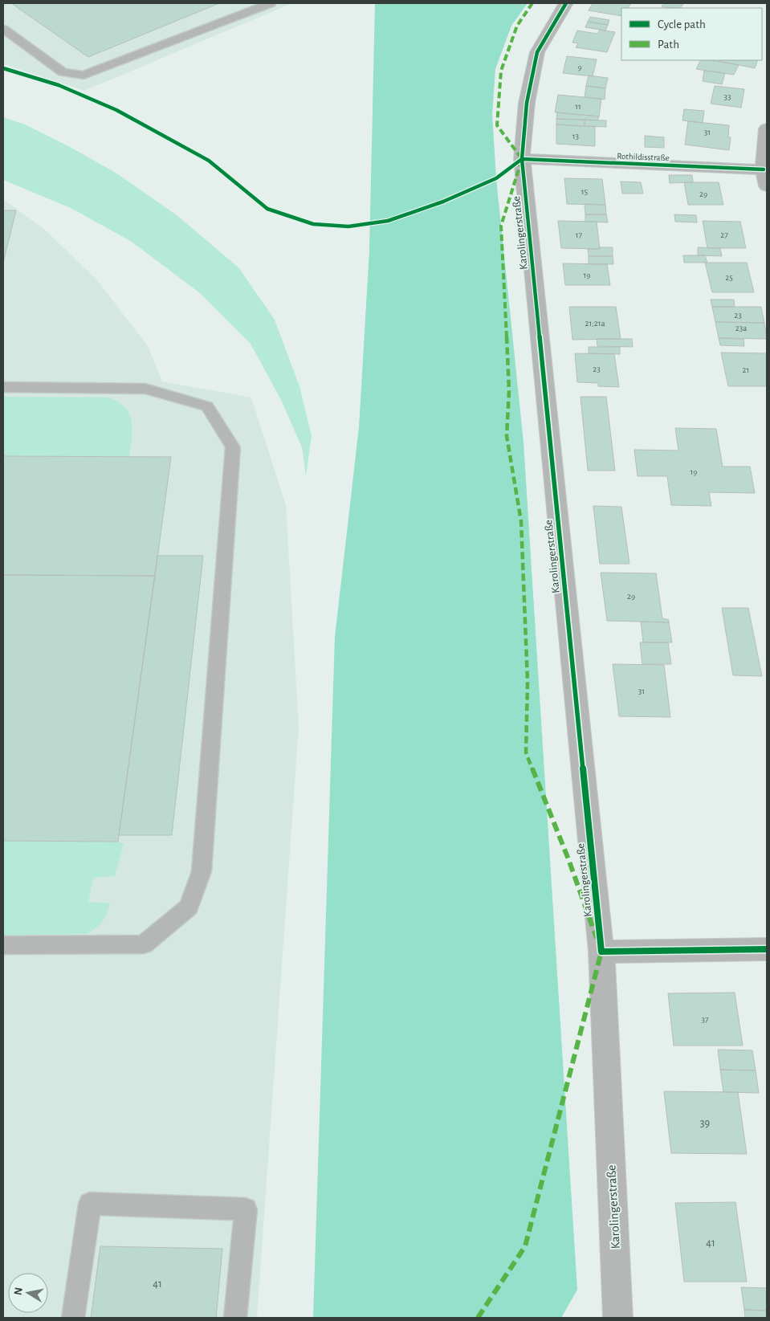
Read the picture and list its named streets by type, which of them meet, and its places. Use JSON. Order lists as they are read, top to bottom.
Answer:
{
  "streets": {
    "street": ["Rothildisstraße", "Karolingerstraße"]
  },
  "crossings": [
    ["Rothildisstraße", "Karolingerstraße"]
  ],
  "house_numbers": [
    "9",
    "33",
    "11",
    "31",
    "13",
    "15",
    "29",
    "17",
    "27",
    "19",
    "25",
    "23",
    "21;21a",
    "23a",
    "23",
    "21",
    "19",
    "29",
    "31",
    "37",
    "39",
    "41",
    "41"
  ],
  "legend": ["Cycle path", "Path"],
  "north": "left"
}
